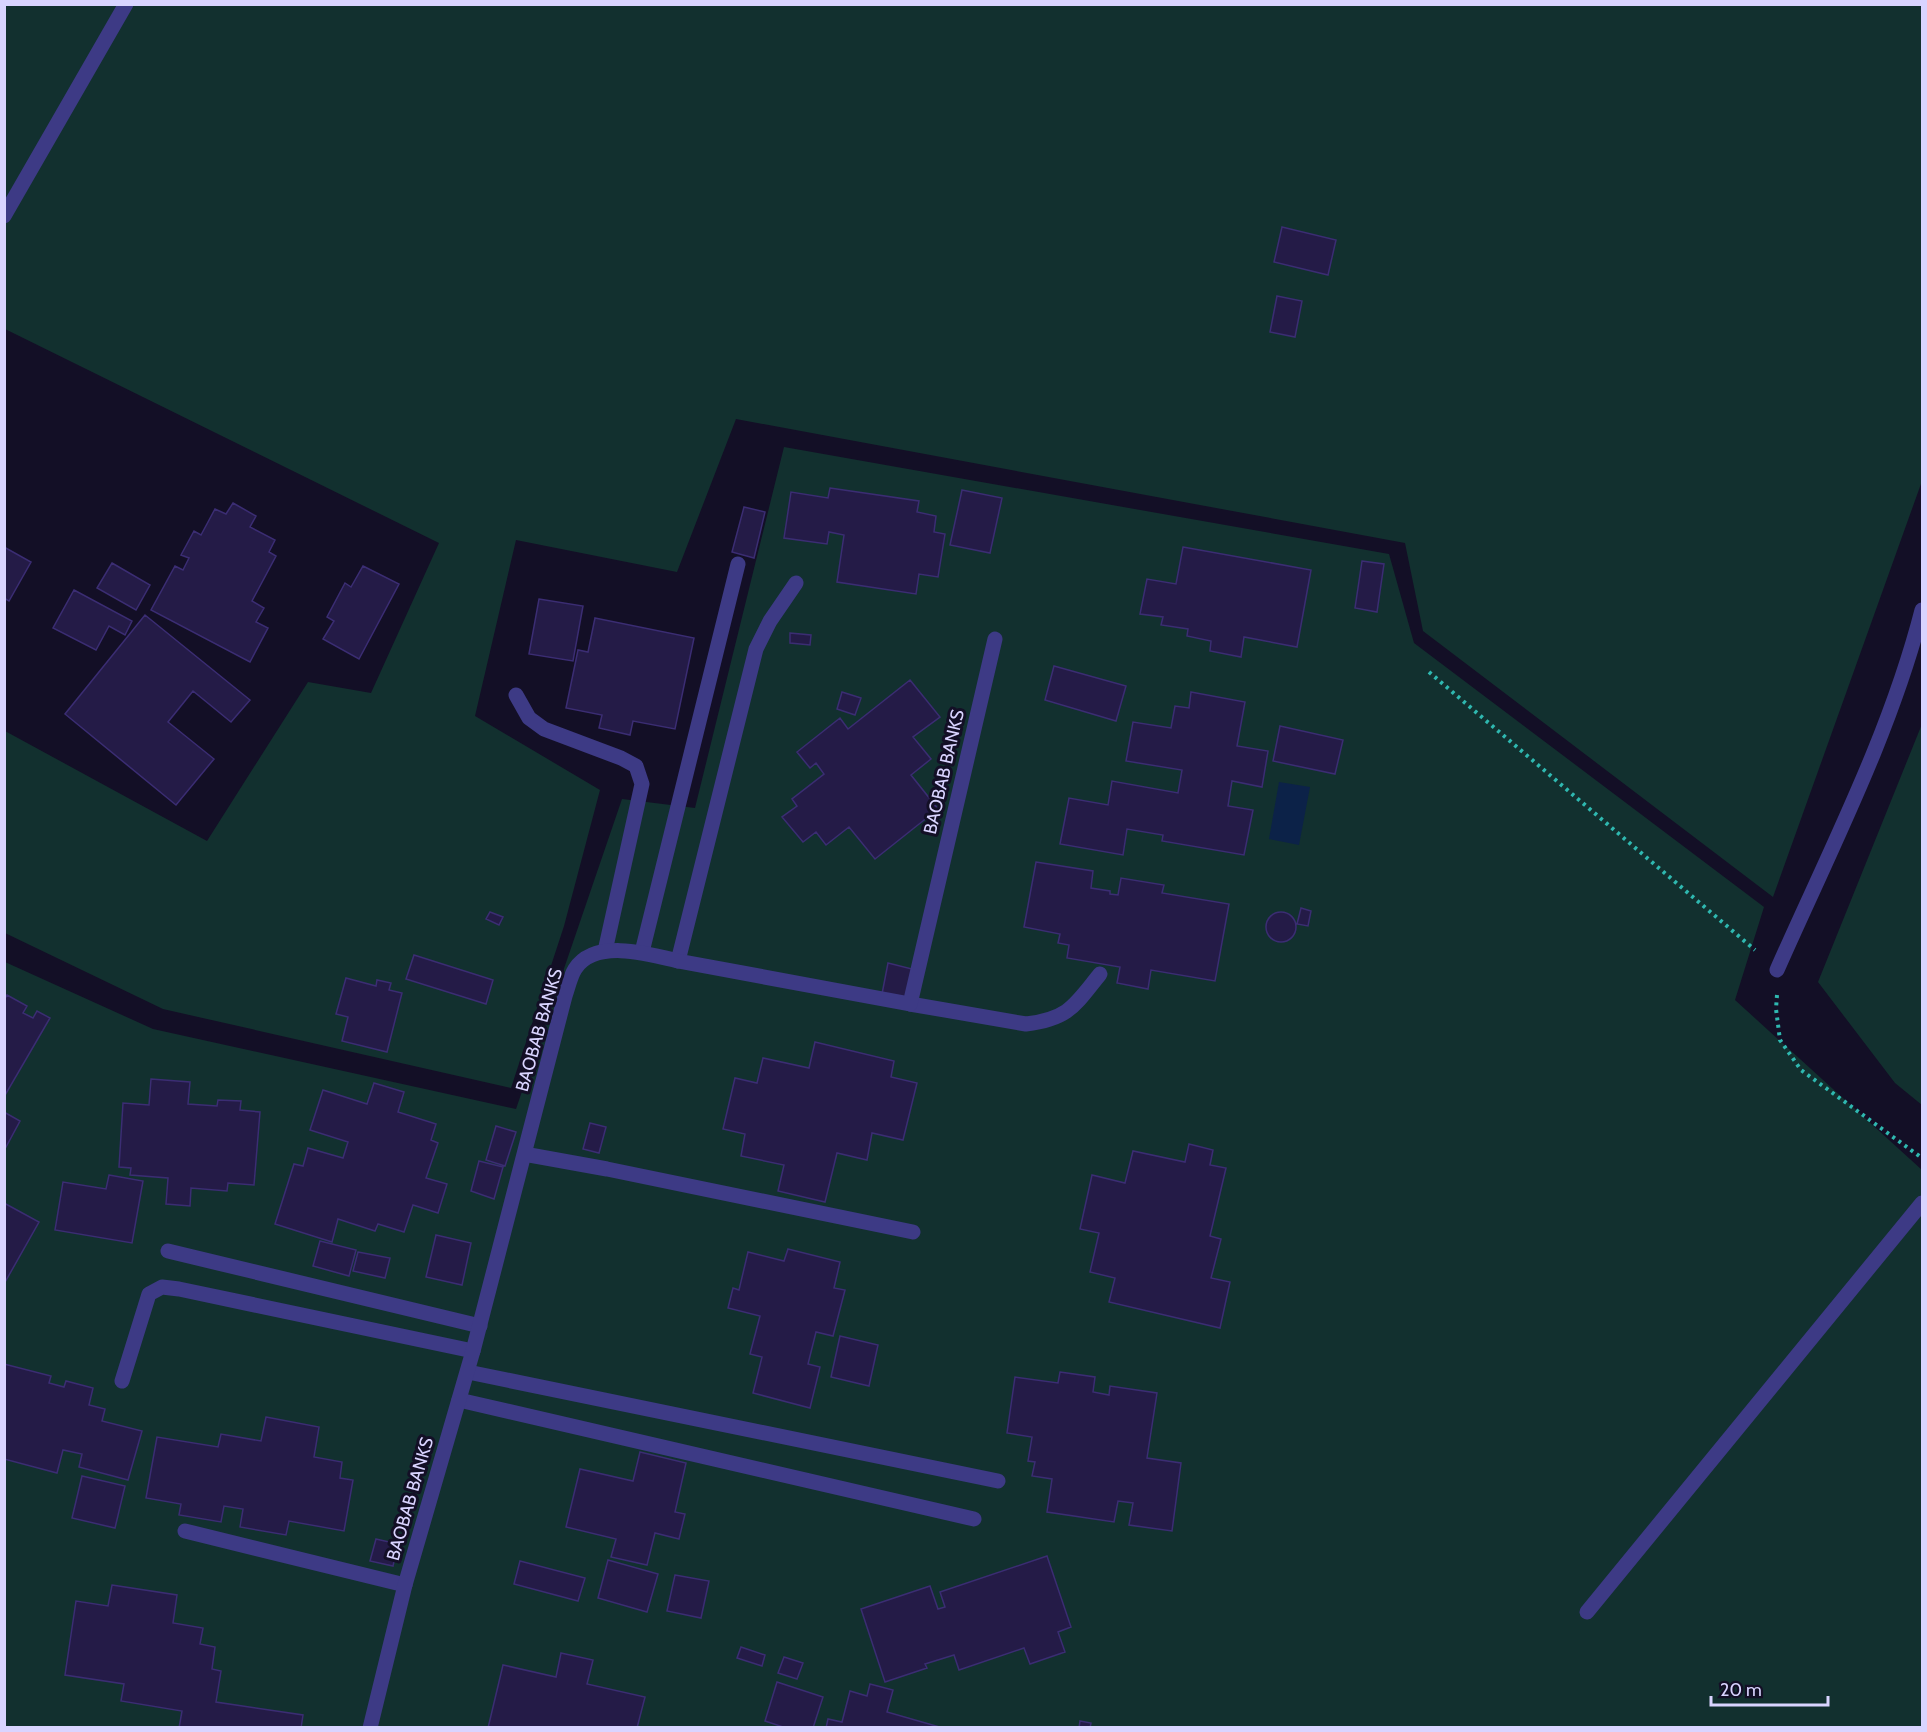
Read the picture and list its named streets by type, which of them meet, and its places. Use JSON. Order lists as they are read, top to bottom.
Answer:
{
  "streets": {
    "street": ["BAOBAB BANKS"]
  },
  "scale_bar": "20 m"
}
